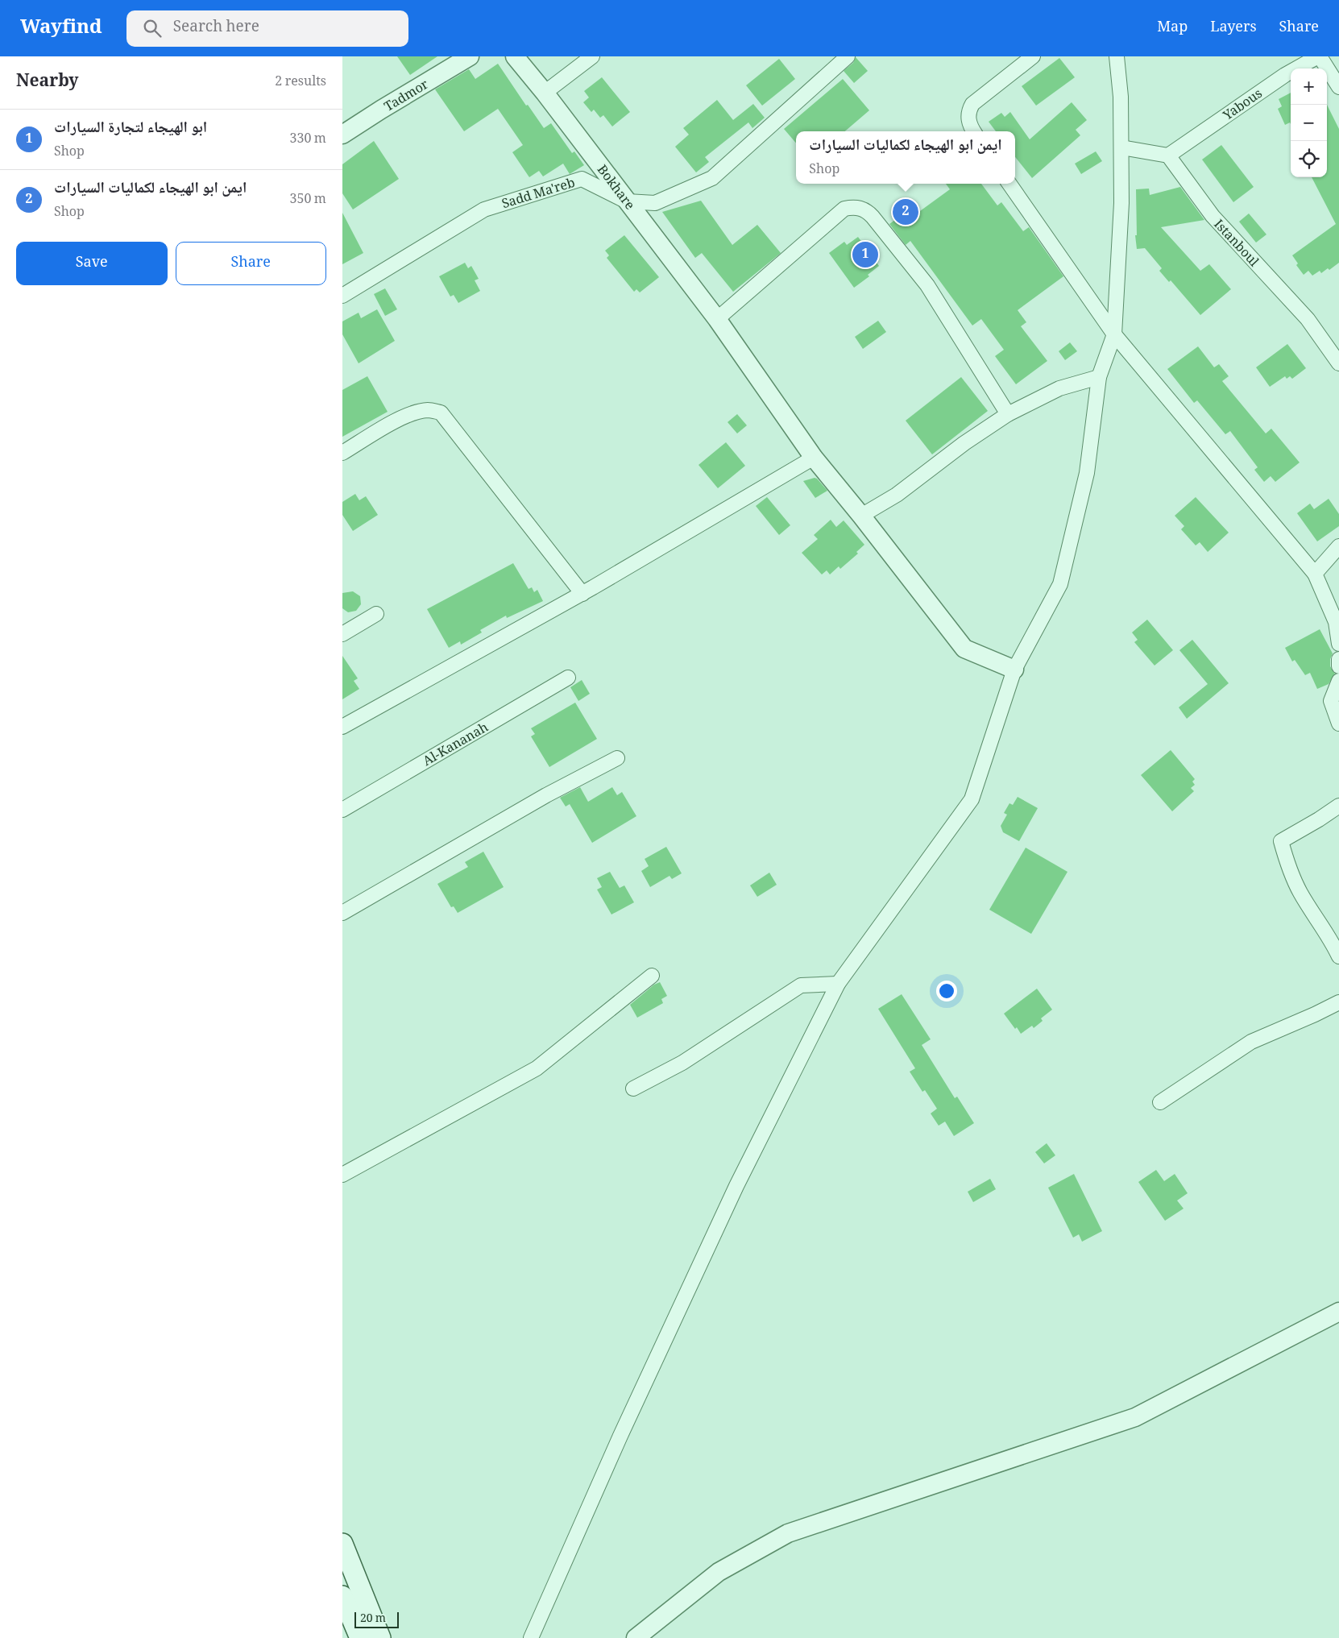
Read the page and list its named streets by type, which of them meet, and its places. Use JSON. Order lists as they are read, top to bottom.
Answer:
{
  "streets": {
    "street": [
      "Tadmor",
      "Yabous",
      "Bokhare",
      "Sadd Ma'reb",
      "Istanboul",
      "Al-Kananah"
    ]
  },
  "crossings": [
    ["Yabous", "Istanboul"],
    ["Bokhare", "Sadd Ma'reb"]
  ],
  "scale_bar": "20 m",
  "page": {
    "header": "Wayfind",
    "search": "Search here",
    "nav": ["Map", "Layers", "Share"],
    "heading": ["Nearby", "2 results"],
    "map_buttons": ["+", "−"],
    "list": [
      {
        "mark": "1",
        "name": "ابو الهيجاء لتجارة السيارات",
        "note": "Shop",
        "value": "330 m"
      },
      {
        "mark": "2",
        "name": "ايمن ابو الهيجاء لكماليات السيارات",
        "note": "Shop",
        "value": "350 m"
      }
    ],
    "popup": ["ايمن ابو الهيجاء لكماليات السيارات", "Shop"],
    "pins": ["2", "1"],
    "buttons": ["Save", "Share"],
    "scale": "20 m"
  }
}
